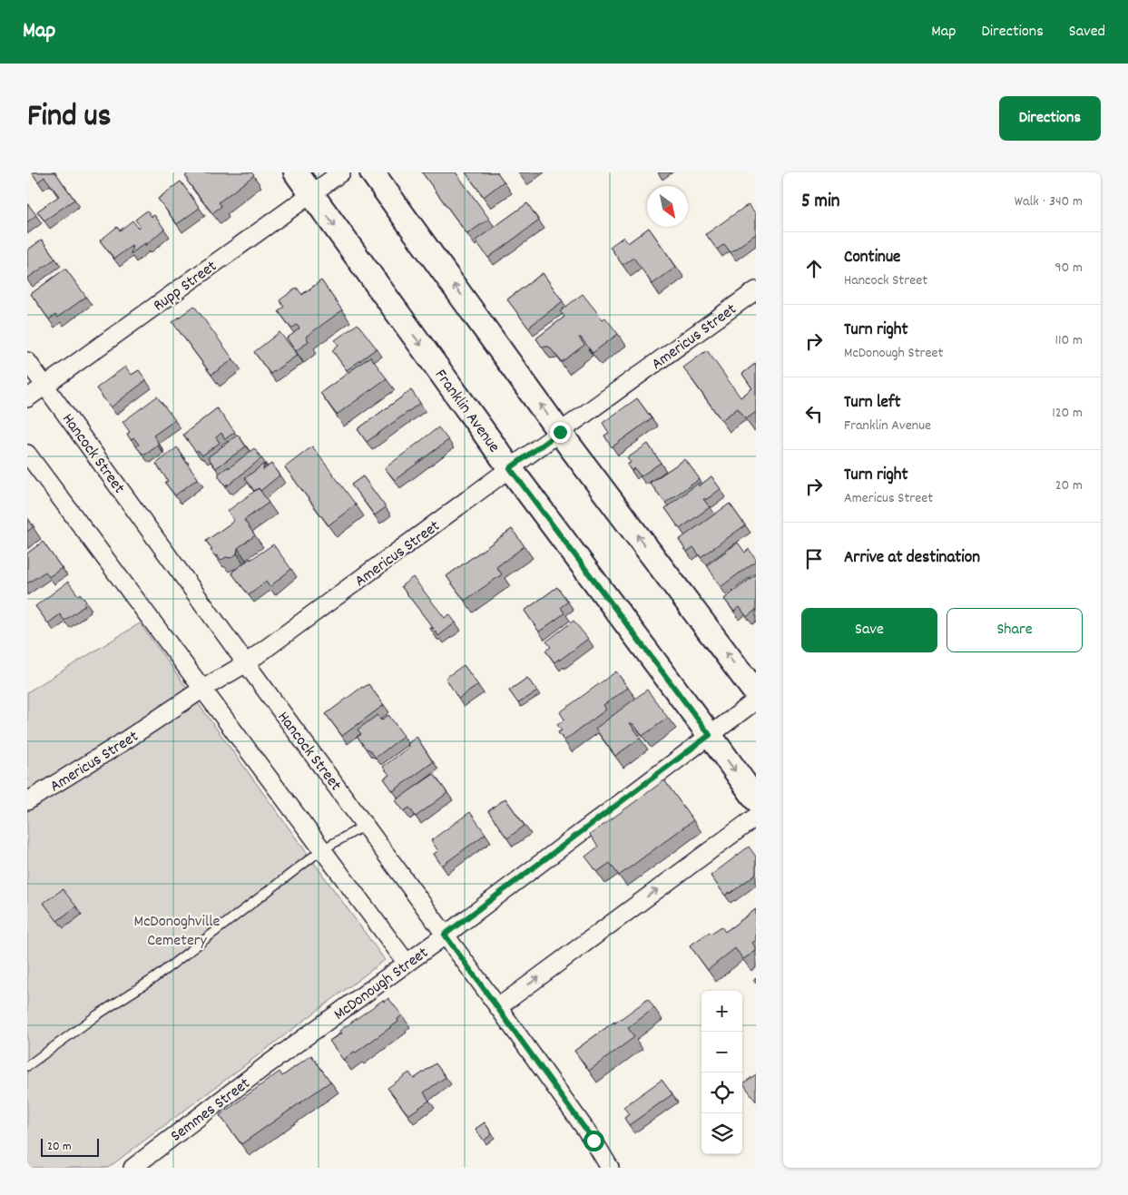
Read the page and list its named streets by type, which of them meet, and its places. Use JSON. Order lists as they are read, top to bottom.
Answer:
{
  "streets": {
    "main road": ["Franklin Avenue"],
    "street": [
      "Rupp Street",
      "Americus Street",
      "Hancock Street",
      "McDonough Street",
      "Semmes Street"
    ]
  },
  "crossings": [
    ["Rupp Street", "Franklin Avenue"],
    ["Rupp Street", "Hancock Street"],
    ["Americus Street", "Franklin Avenue"],
    ["Americus Street", "Hancock Street"],
    ["Franklin Avenue", "McDonough Street"],
    ["Hancock Street", "McDonough Street"],
    ["McDonough Street", "Semmes Street"]
  ],
  "parks": ["McDonoghville Cemetery"],
  "scale_bar": "20 m",
  "north": "bottom right",
  "page": {
    "header": "Map",
    "nav": ["Map", "Directions", "Saved"],
    "title": "Find us",
    "buttons": [
      "Directions",
      ["Save", "Share"]
    ],
    "heading": ["5 min", "Walk · 340 m"],
    "list": [
      ["Continue", "Hancock Street", "90 m"],
      ["Turn right", "McDonough Street", "110 m"],
      ["Turn left", "Franklin Avenue", "120 m"],
      ["Turn right", "Americus Street", "20 m"],
      "Arrive at destination"
    ],
    "map_buttons": ["+", "−"],
    "scale": "20 m"
  }
}
